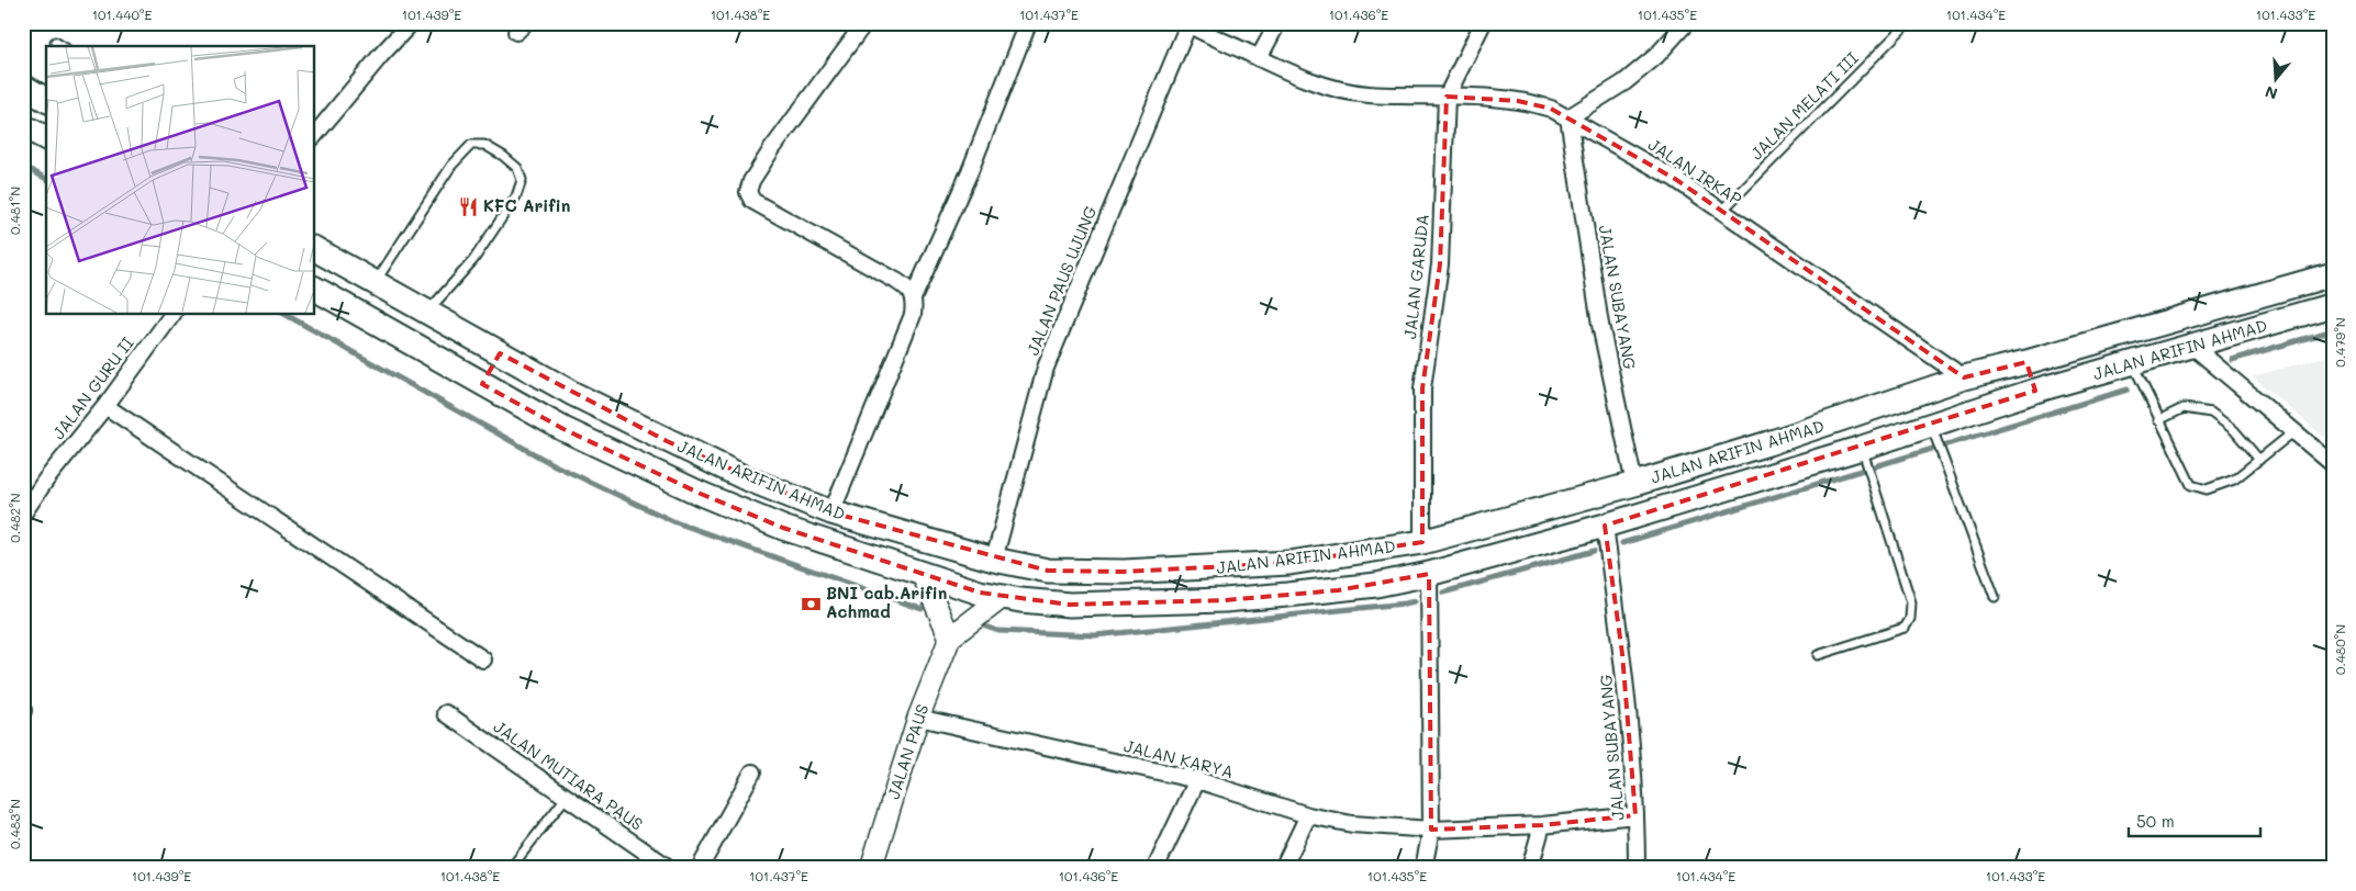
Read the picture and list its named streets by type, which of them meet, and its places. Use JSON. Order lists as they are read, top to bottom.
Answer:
{
  "streets": {
    "main road": ["JALAN ARIFIN AHMAD", "JALAN PAUS"],
    "street": [
      "JALAN IRKAP",
      "JALAN GARUDA",
      "JALAN PAUS UJUNG",
      "JALAN SUBAYANG",
      "JALAN GURU II",
      "JALAN KARYA",
      "JALAN MUTIARA PAUS"
    ],
    "lane": ["JALAN MELATI III"]
  },
  "crossings": [
    ["JALAN MELATI III", "JALAN IRKAP"],
    ["JALAN IRKAP", "JALAN GARUDA"],
    ["JALAN IRKAP", "JALAN PAUS UJUNG"],
    ["JALAN IRKAP", "JALAN SUBAYANG"],
    ["JALAN IRKAP", "JALAN ARIFIN AHMAD"],
    ["JALAN GARUDA", "JALAN ARIFIN AHMAD"],
    ["JALAN PAUS UJUNG", "JALAN ARIFIN AHMAD"],
    ["JALAN SUBAYANG", "JALAN ARIFIN AHMAD"],
    ["JALAN SUBAYANG", "JALAN KARYA"],
    ["JALAN PAUS", "JALAN KARYA"]
  ],
  "places": {
    "restaurant": ["KFC Arifin"],
    "bank": ["BNI cab.Arifin Achmad"]
  },
  "scale_bar": "50 m",
  "north": "bottom",
  "coordinates": [
    "101.440°E",
    "101.439°E",
    "101.438°E",
    "101.437°E",
    "101.436°E",
    "101.435°E",
    "101.434°E",
    "101.433°E",
    "0.481°N",
    "0.479°N",
    "0.482°N",
    "0.480°N",
    "0.483°N"
  ]
}
